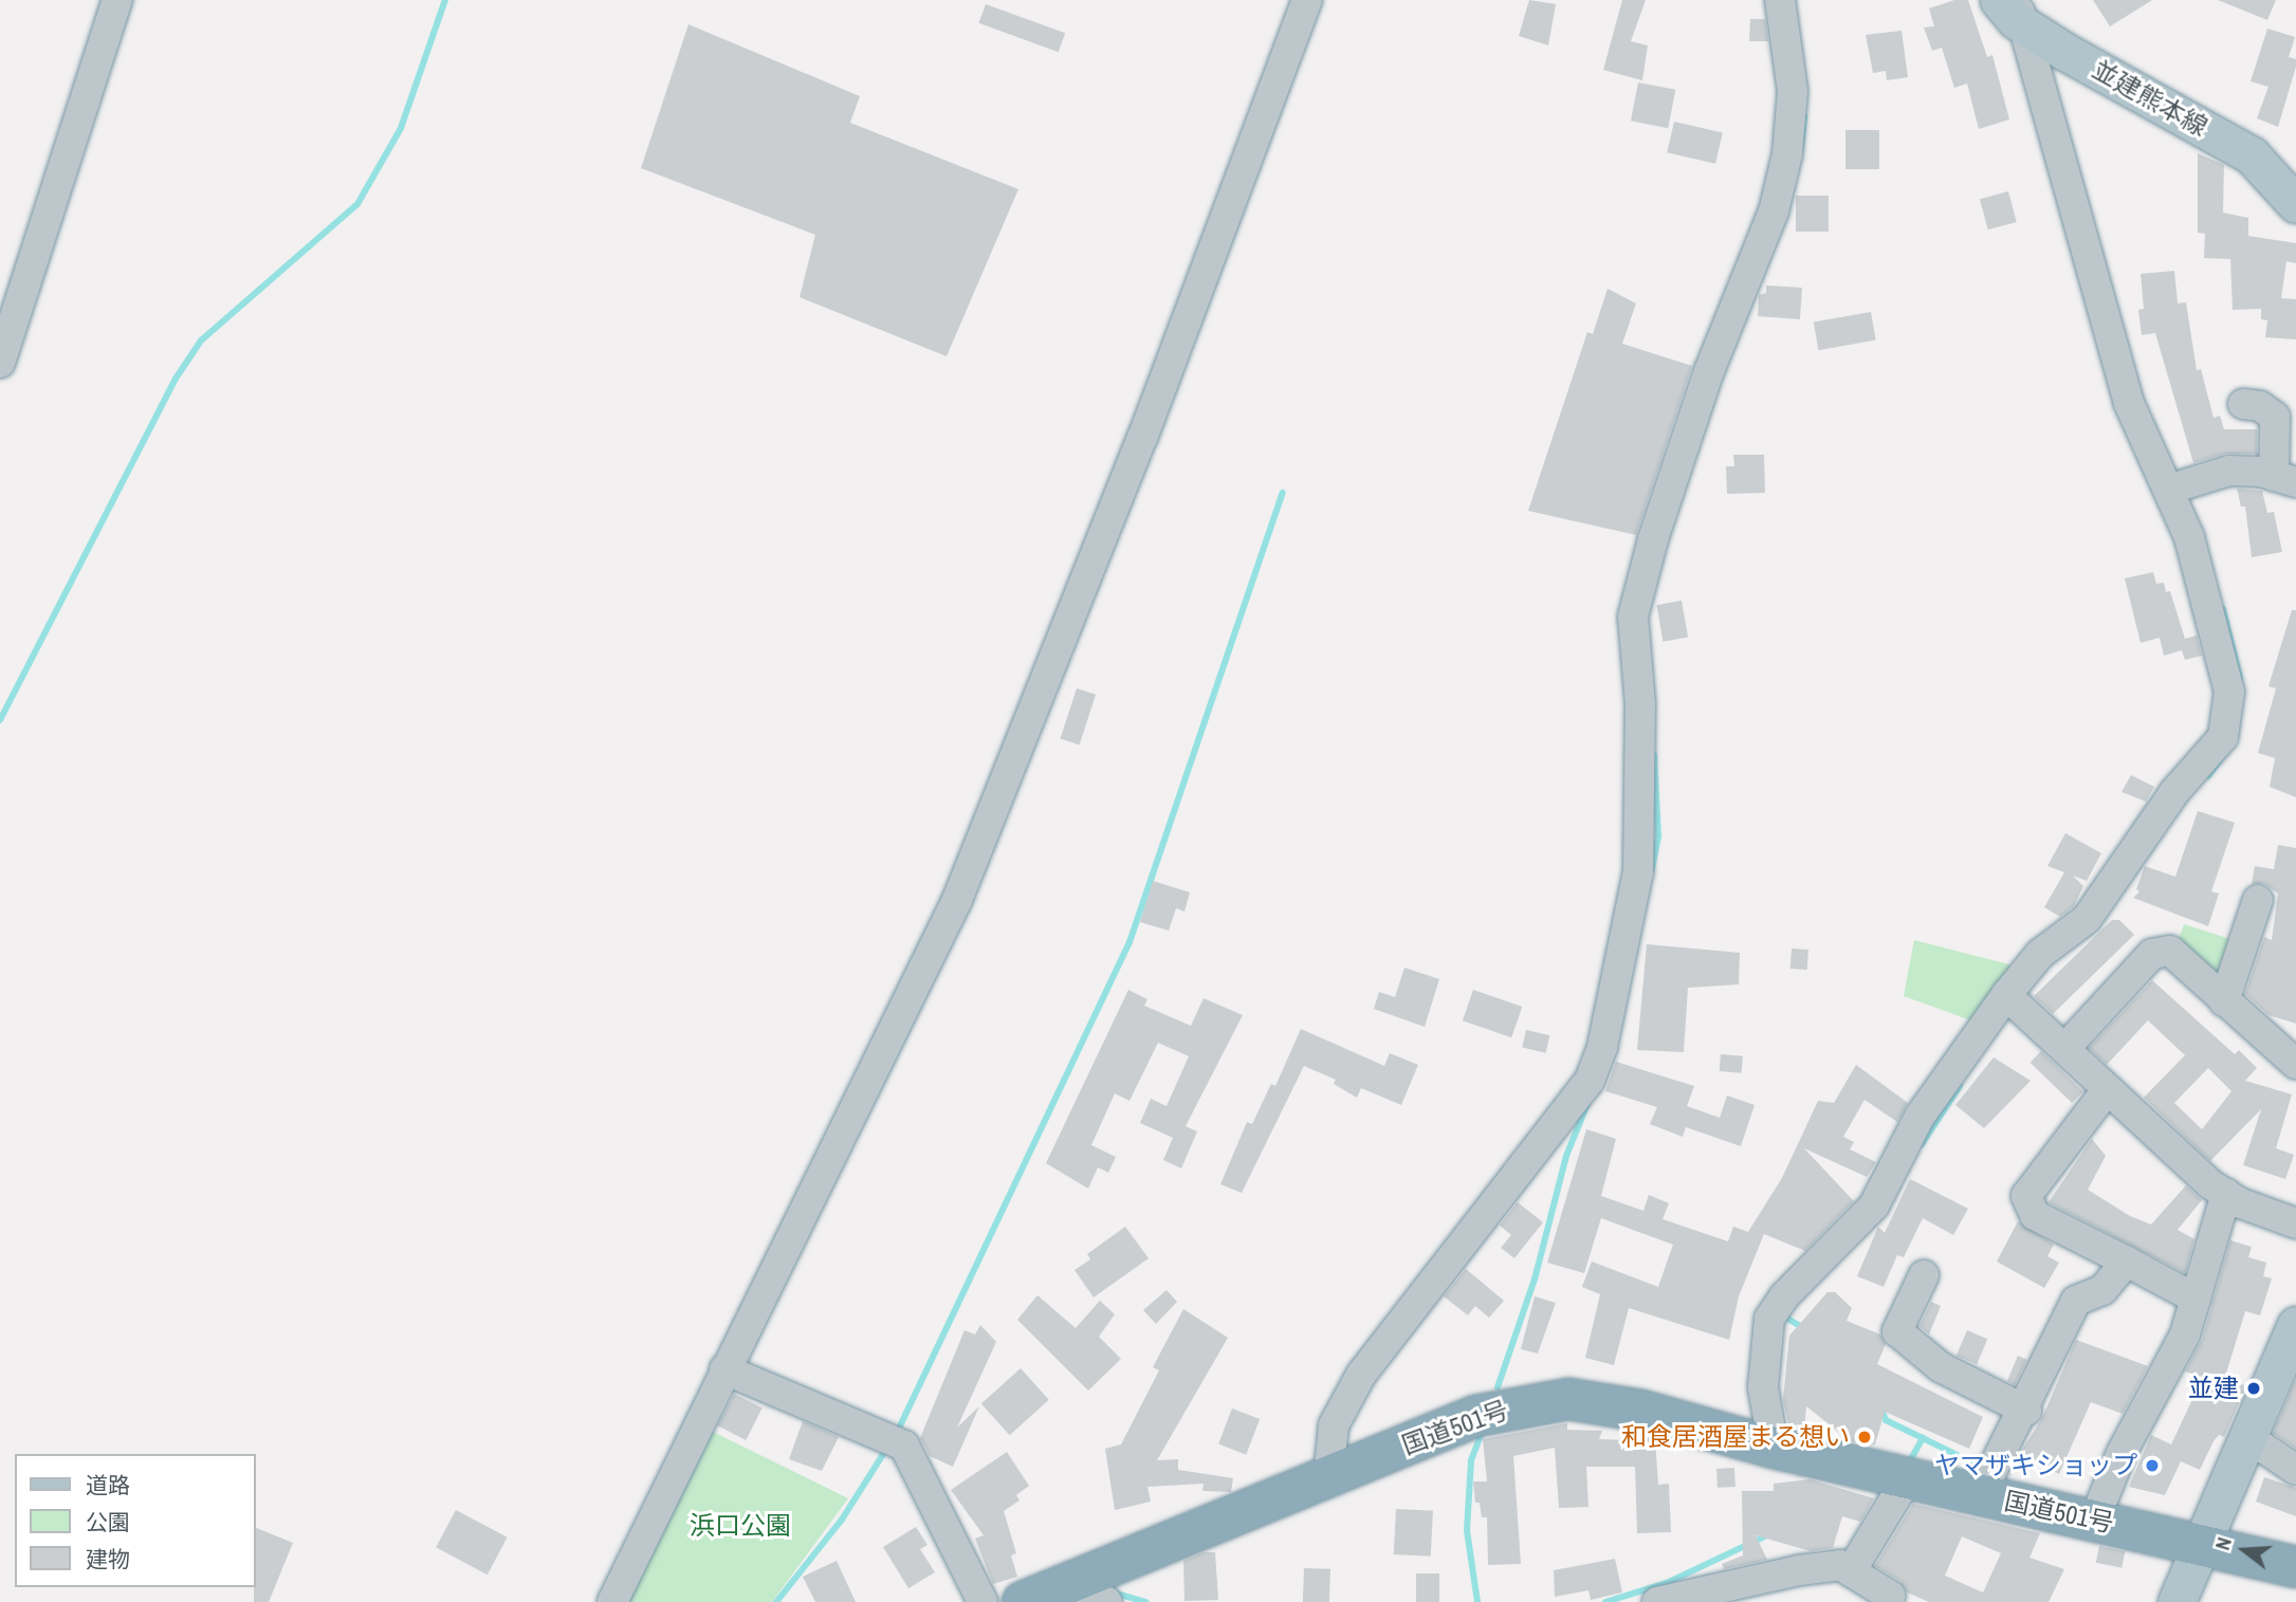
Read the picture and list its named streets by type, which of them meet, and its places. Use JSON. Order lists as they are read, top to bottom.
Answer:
{
  "streets": {
    "highway": ["国道501号"],
    "main road": ["並建熊本線"]
  },
  "parks": ["浜口公園"],
  "places": ["並建", "和食居酒屋まる想い", "ヤマザキショップ"],
  "legend": ["道路", "公園", "建物"],
  "north": "left"
}
